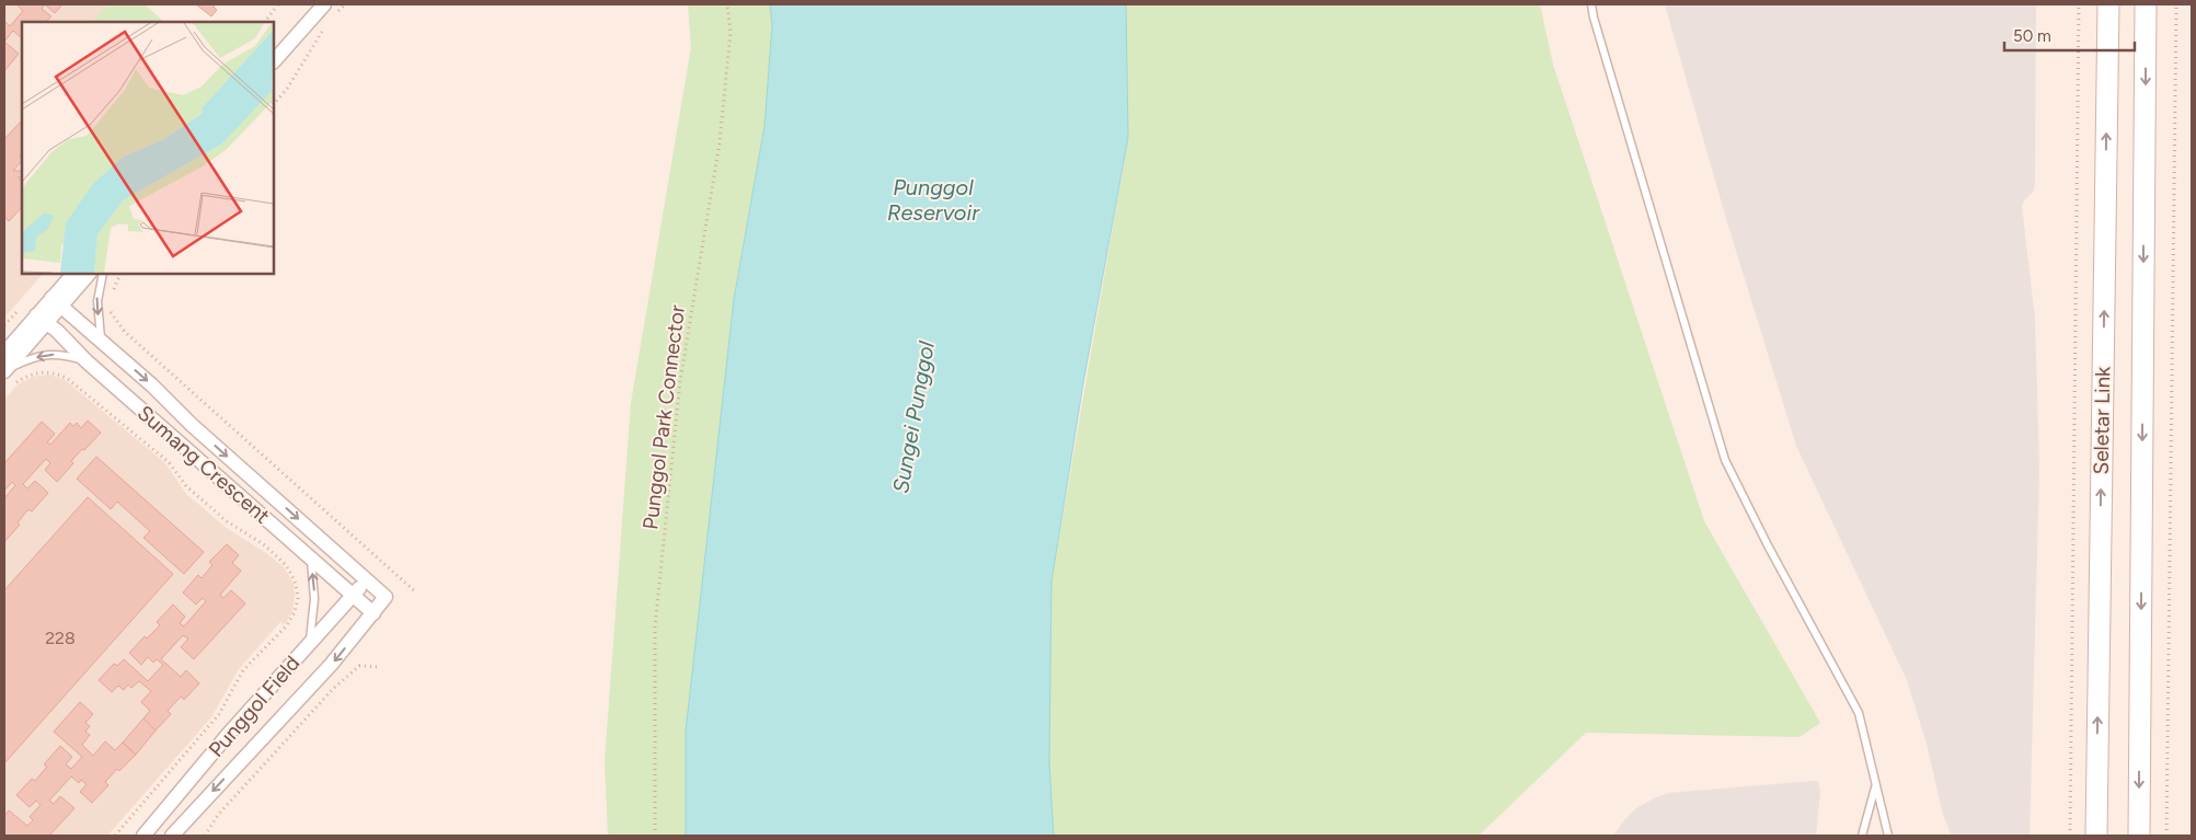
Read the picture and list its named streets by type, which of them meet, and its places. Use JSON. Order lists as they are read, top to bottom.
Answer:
{
  "streets": {
    "main road": ["Seletar Link"],
    "street": ["Sumang Crescent", "Punggol Field"],
    "path": ["Punggol Park Connector"]
  },
  "crossings": [
    ["Sumang Crescent", "Punggol Field"]
  ],
  "water": ["Punggol Reservoir", "Sungei Punggol"],
  "house_numbers": ["228"],
  "scale_bar": "50 m"
}
